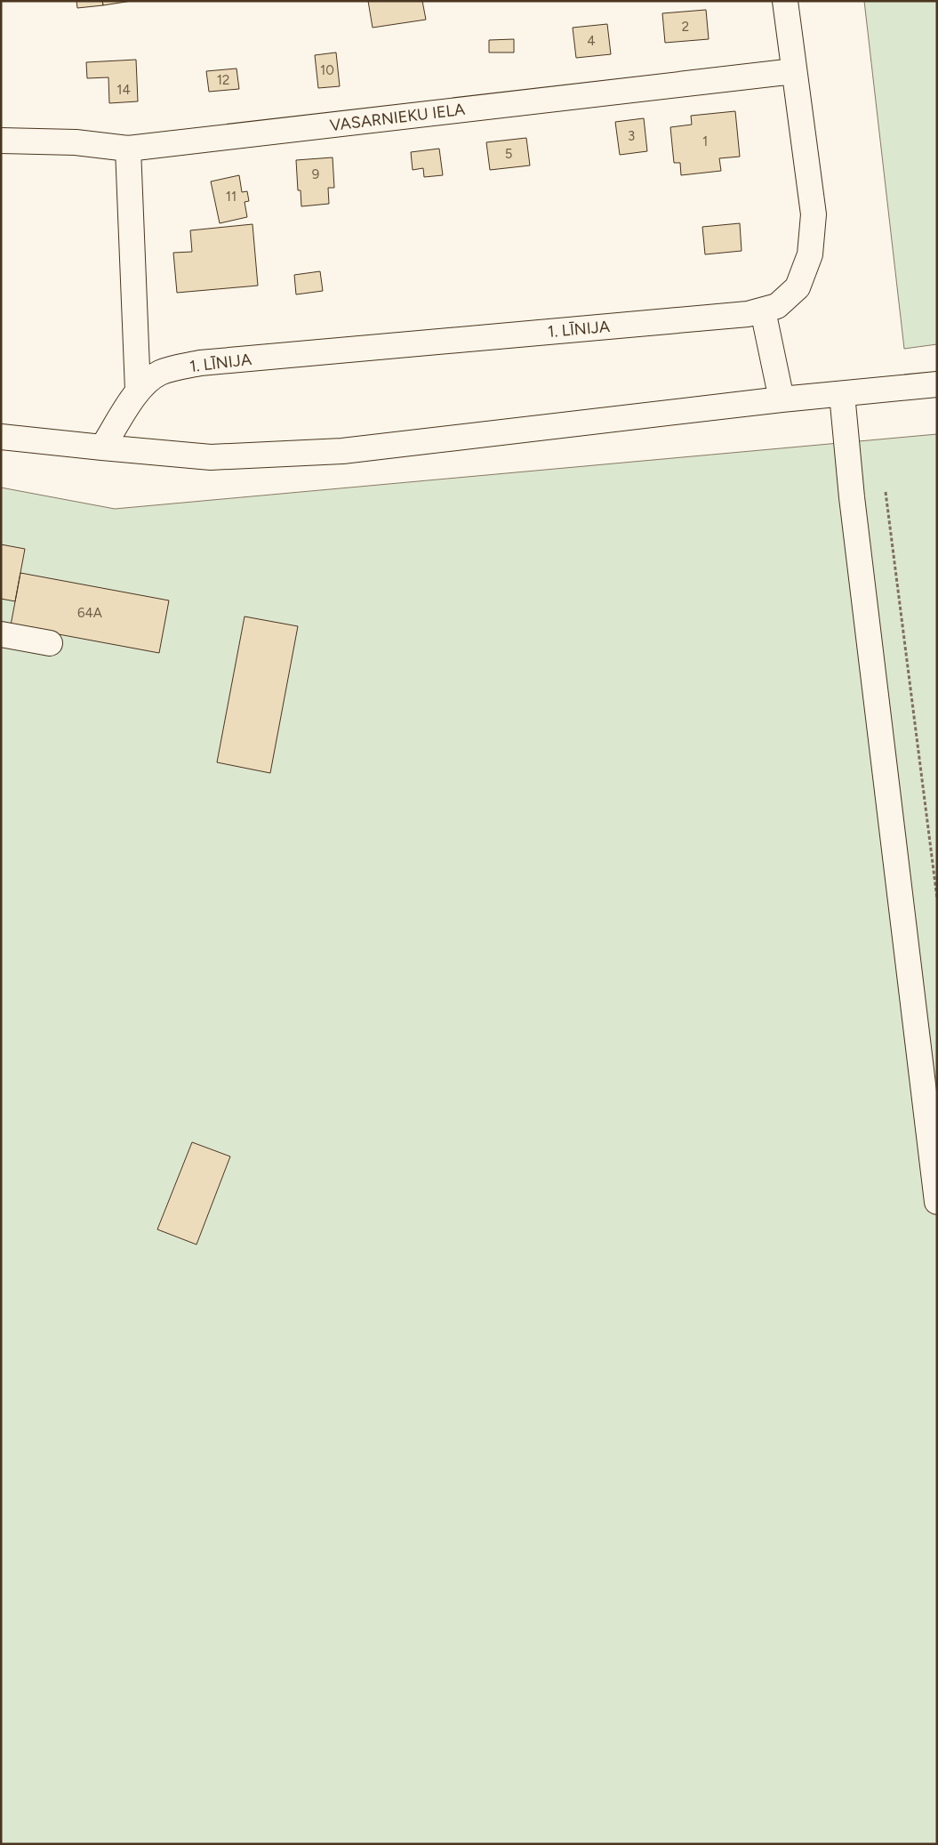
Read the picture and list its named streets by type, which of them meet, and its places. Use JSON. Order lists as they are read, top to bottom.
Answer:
{
  "streets": {
    "street": ["VASARNIEKU IELA", "1. LĪNIJA"]
  },
  "crossings": [
    ["VASARNIEKU IELA", "1. LĪNIJA"]
  ],
  "house_numbers": [
    "2",
    "4",
    "10",
    "12",
    "14",
    "3",
    "1",
    "5",
    "9",
    "11",
    "64A"
  ]
}
